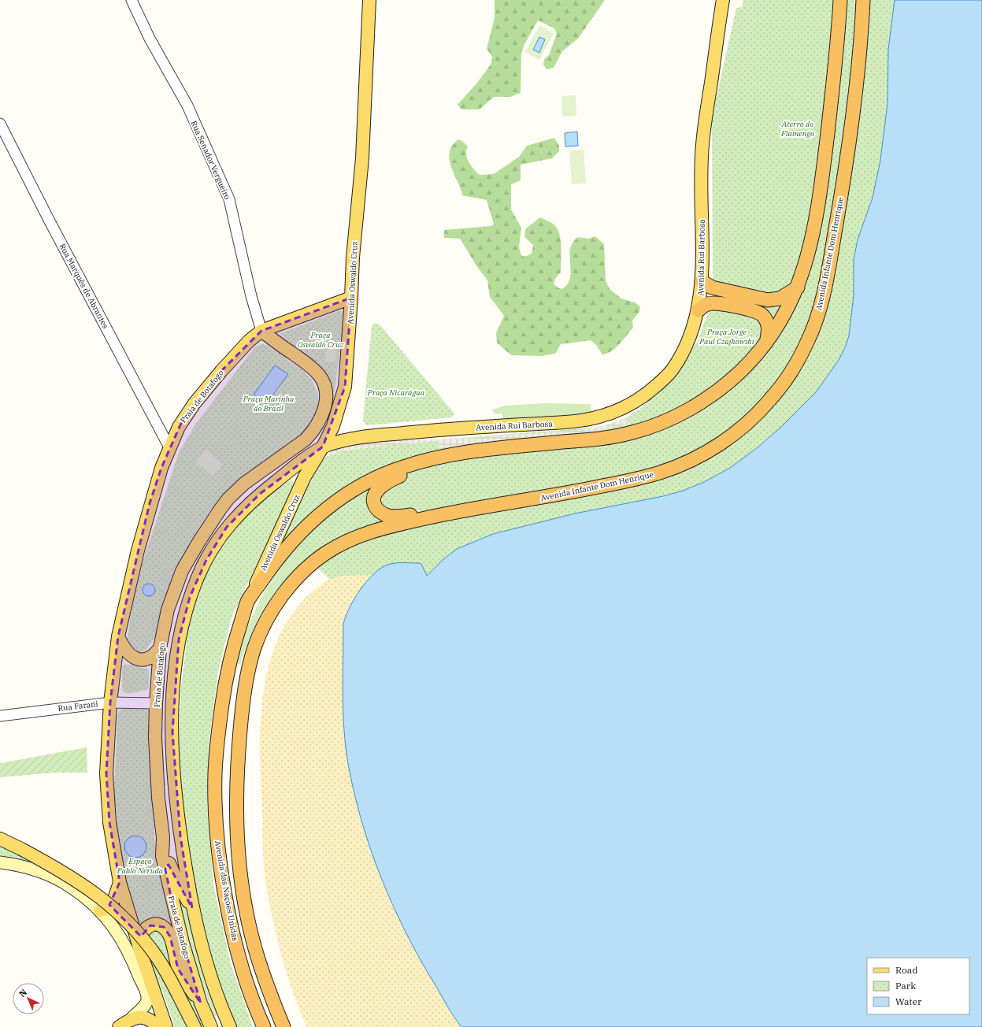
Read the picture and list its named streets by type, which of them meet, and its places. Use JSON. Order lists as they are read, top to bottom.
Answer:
{
  "streets": {
    "highway": ["Avenida Infante Dom Henrique", "Avenida das Nações Unidas"],
    "main road": ["Avenida Rui Barbosa", "Avenida Oswaldo Cruz", "Praia de Botafogo"],
    "street": ["Rua Senador Vergueiro", "Rua Marquês de Abrantes", "Rua Farani"]
  },
  "crossings": [
    ["Rua Senador Vergueiro", "Praia de Botafogo"],
    ["Avenida Infante Dom Henrique", "Avenida das Nações Unidas"],
    ["Avenida Rui Barbosa", "Avenida Oswaldo Cruz"],
    ["Avenida Rui Barbosa", "Praia de Botafogo"],
    ["Avenida Oswaldo Cruz", "Praia de Botafogo"],
    ["Avenida Oswaldo Cruz", "Avenida das Nações Unidas"],
    ["Rua Marquês de Abrantes", "Praia de Botafogo"],
    ["Praia de Botafogo", "Rua Farani"]
  ],
  "parks": [
    "Aterro do Flamengo",
    "Praça Jorge Paul Czajkowski",
    "Praça Oswaldo Cruz",
    "Praça Nicarágua",
    "Praça Marinha do Brasil",
    "Espaço Pablo Neruda"
  ],
  "legend": ["Road", "Park", "Water"],
  "north": "top left"
}
